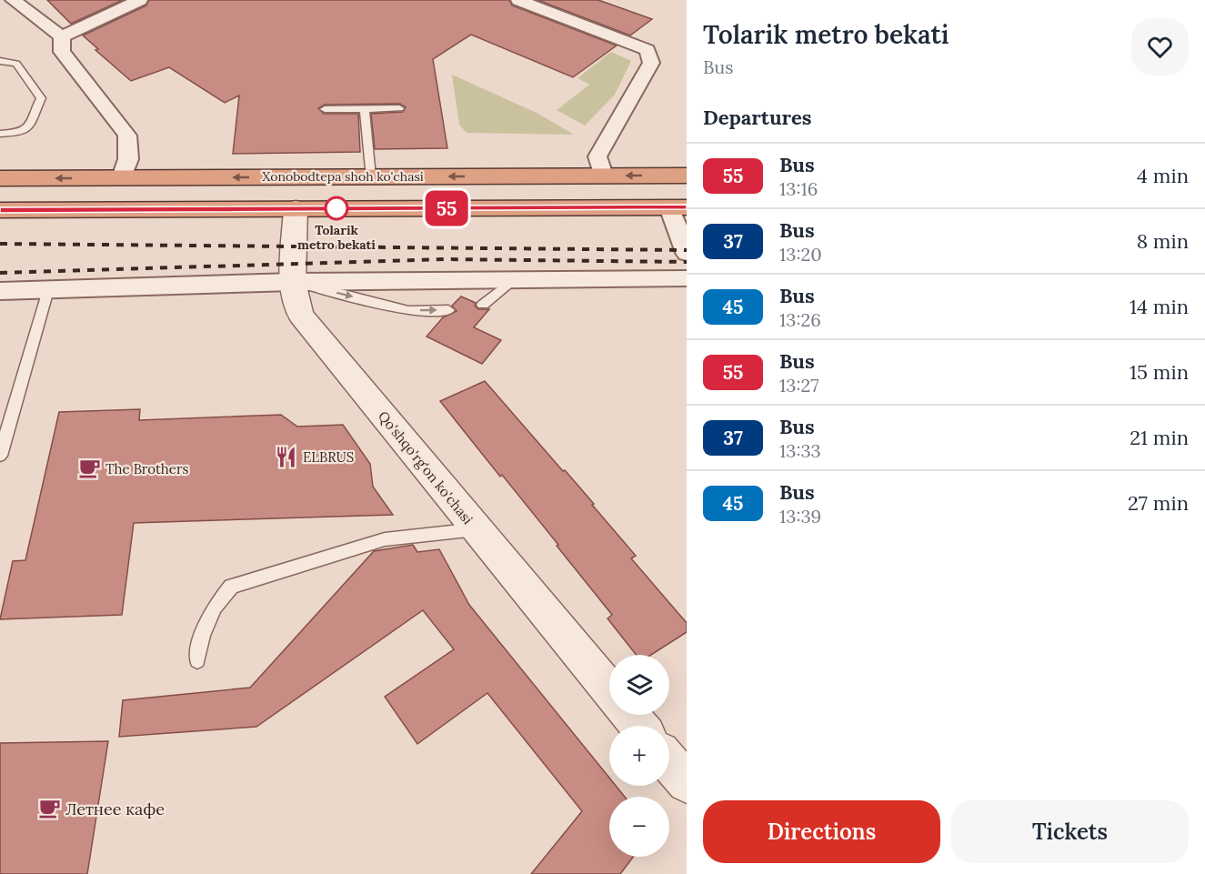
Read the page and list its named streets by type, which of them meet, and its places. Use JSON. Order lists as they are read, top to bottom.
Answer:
{
  "streets": {
    "highway": ["Xonobodtepa shoh ko'chasi"],
    "street": ["Qo'shqo'rg'on ko'chasi"]
  },
  "places": {
    "other": ["Tolarik metro bekati"],
    "restaurant": ["ELBRUS"],
    "cafe": ["The Brothers", "Летнее кафе"]
  },
  "lines": ["bus line 55"],
  "page": {
    "on_map": "55",
    "heading": [
      ["Tolarik metro bekati", "Bus"],
      "Departures"
    ],
    "list": [
      {
        "mark": "55",
        "name": "Bus",
        "note": "13:16",
        "value": "4 min"
      },
      {
        "mark": "37",
        "name": "Bus",
        "note": "13:20",
        "value": "8 min"
      },
      {
        "mark": "45",
        "name": "Bus",
        "note": "13:26",
        "value": "14 min"
      },
      {
        "mark": "55",
        "name": "Bus",
        "note": "13:27",
        "value": "15 min"
      },
      {
        "mark": "37",
        "name": "Bus",
        "note": "13:33",
        "value": "21 min"
      },
      {
        "mark": "45",
        "name": "Bus",
        "note": "13:39",
        "value": "27 min"
      }
    ],
    "map_buttons": ["+", "−"],
    "buttons": ["Directions", "Tickets"]
  }
}
